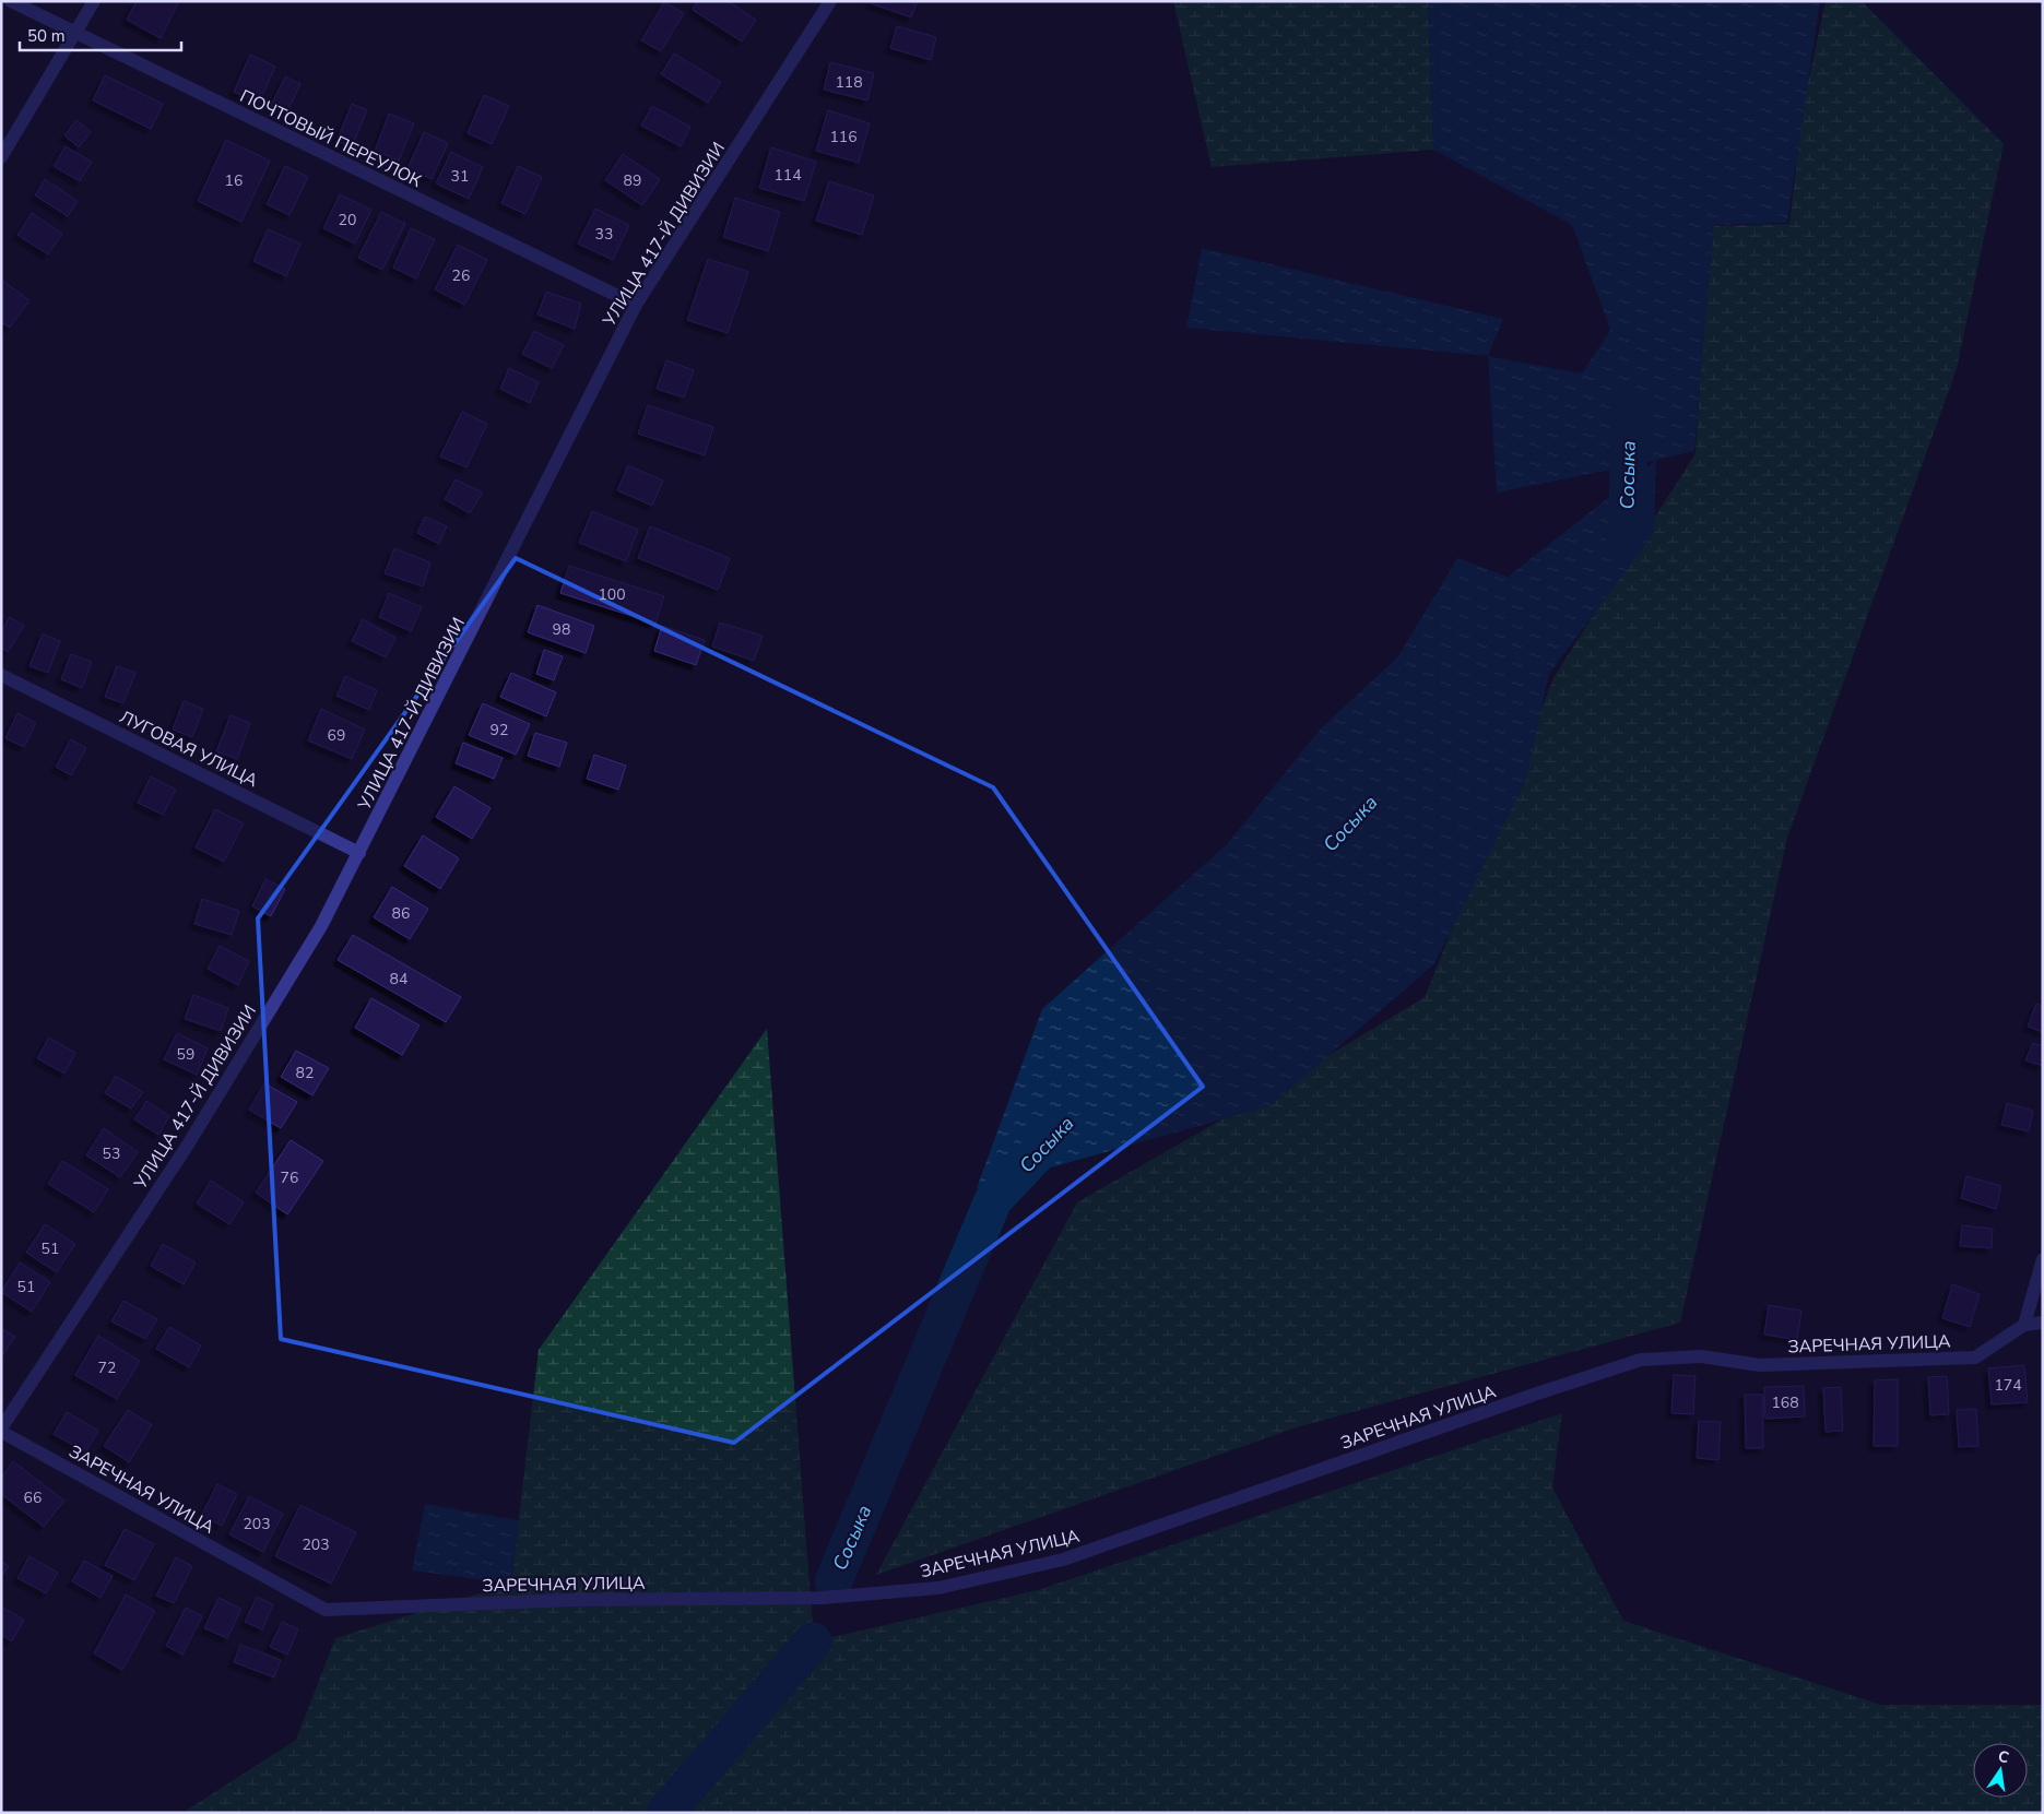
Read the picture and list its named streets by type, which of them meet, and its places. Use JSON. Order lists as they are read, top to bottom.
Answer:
{
  "streets": {
    "street": [
      "ПОЧТОВЫЙ ПЕРЕУЛОК",
      "УЛИЦА 417-Й ДИВИЗИИ",
      "ЛУГОВАЯ УЛИЦА",
      "ЗАРЕЧНАЯ УЛИЦА"
    ]
  },
  "crossings": [
    ["ПОЧТОВЫЙ ПЕРЕУЛОК", "УЛИЦА 417-Й ДИВИЗИИ"],
    ["УЛИЦА 417-Й ДИВИЗИИ", "ЛУГОВАЯ УЛИЦА"],
    ["УЛИЦА 417-Й ДИВИЗИИ", "ЗАРЕЧНАЯ УЛИЦА"]
  ],
  "water": ["Сосыка"],
  "house_numbers": [
    "118",
    "116",
    "114",
    "31",
    "16",
    "89",
    "20",
    "33",
    "26",
    "100",
    "98",
    "92",
    "69",
    "86",
    "84",
    "59",
    "82",
    "53",
    "76",
    "51",
    "51",
    "72",
    "174",
    "168",
    "66",
    "203",
    "203"
  ],
  "scale_bar": "50 m",
  "north": "top"
}
